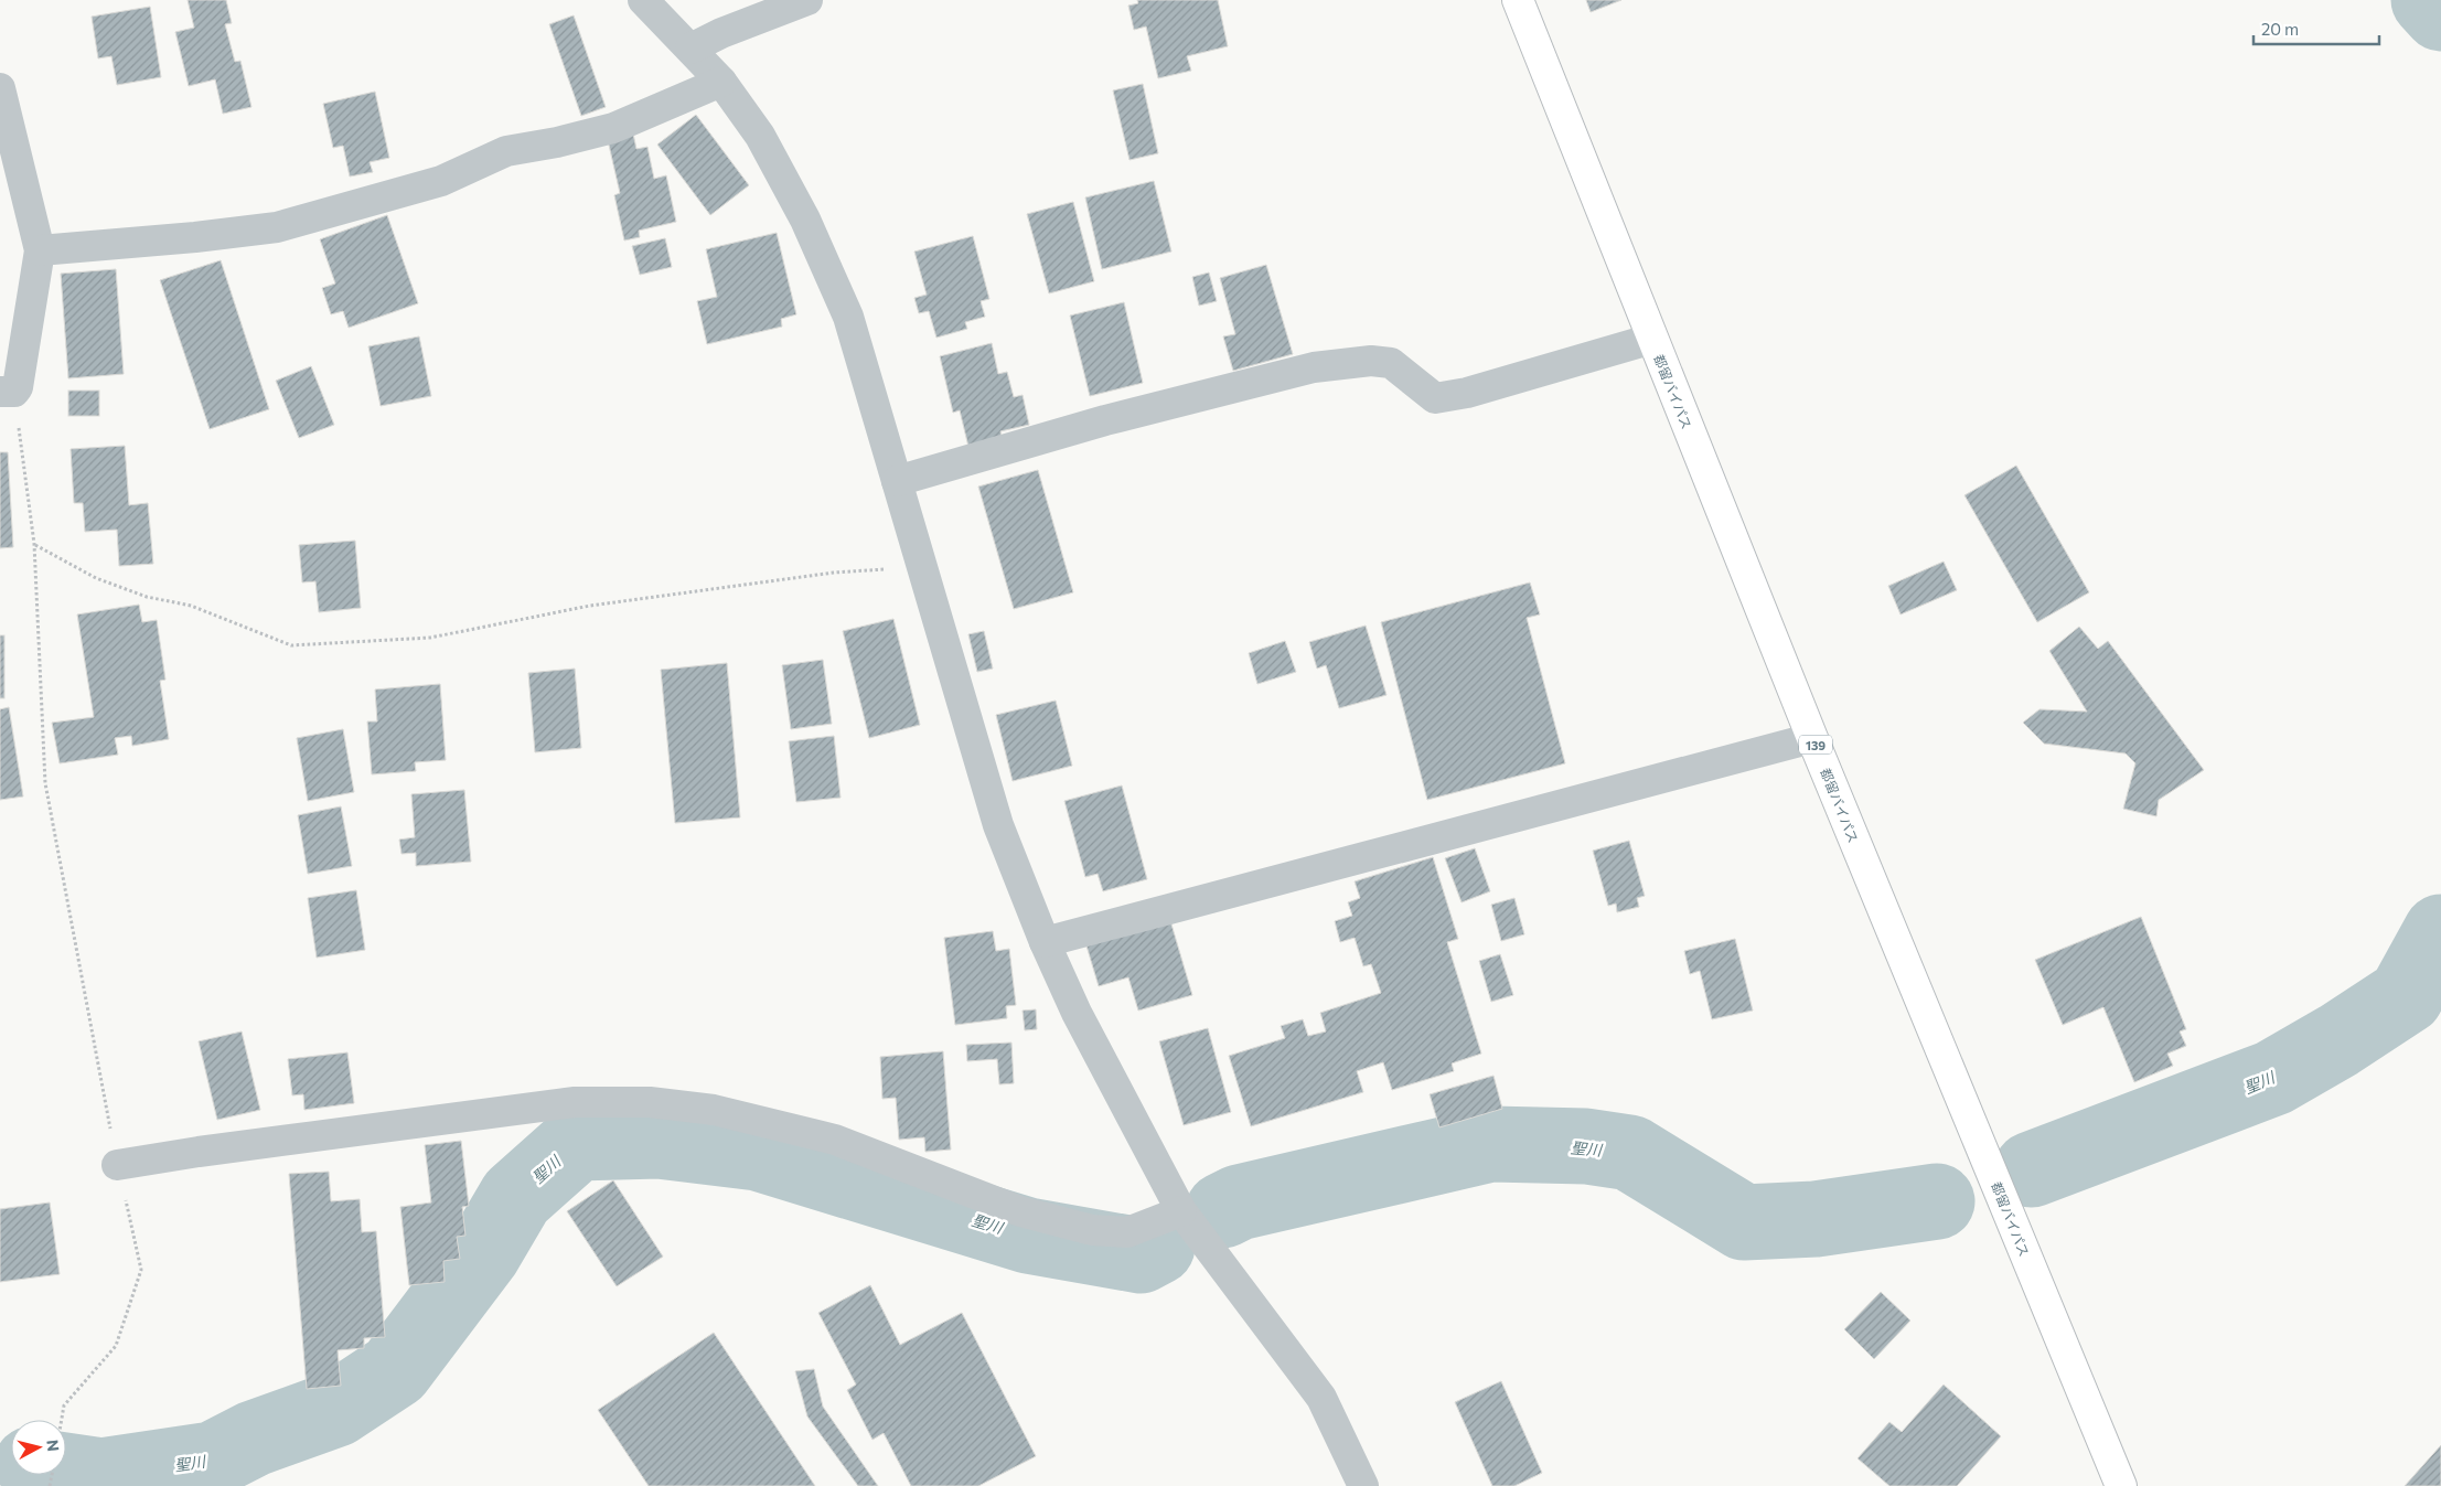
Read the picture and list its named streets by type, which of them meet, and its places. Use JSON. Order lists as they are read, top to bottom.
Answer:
{
  "streets": {
    "highway": ["都留バイパス", "139"]
  },
  "water": ["聖川"],
  "scale_bar": "20 m",
  "north": "right"
}
